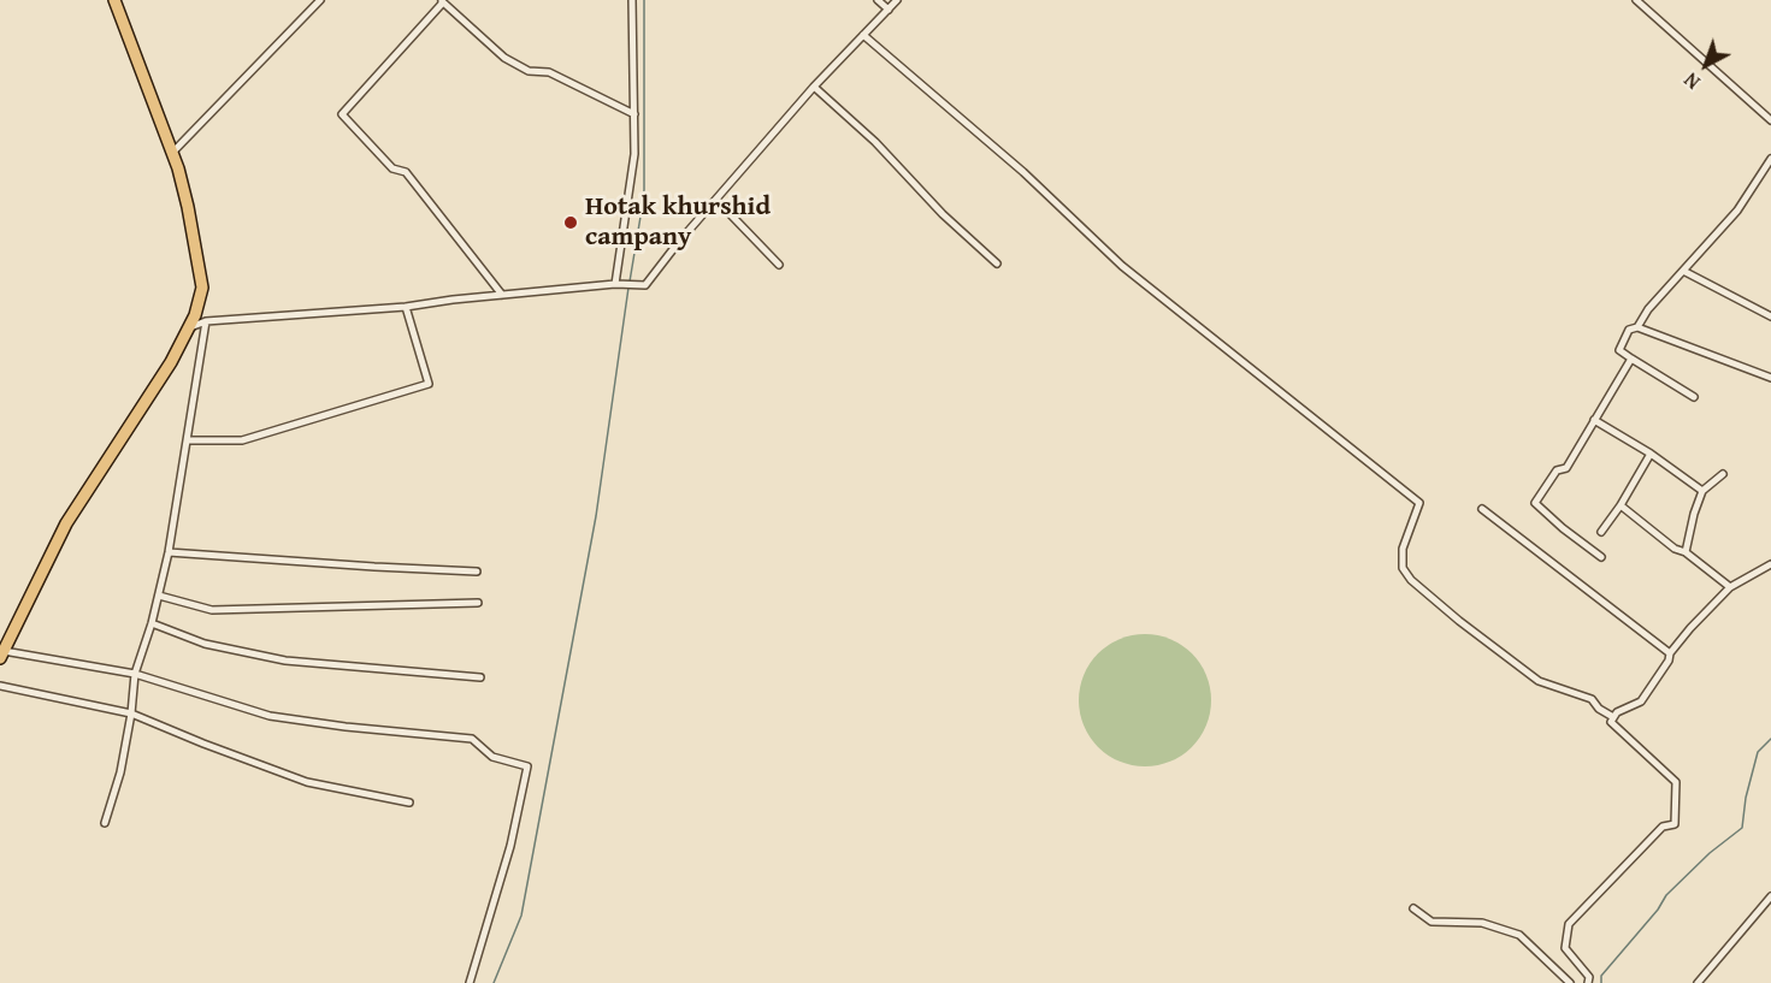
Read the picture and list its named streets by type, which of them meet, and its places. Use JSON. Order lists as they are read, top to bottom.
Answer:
{
  "places": ["Hotak khurshid campany"],
  "north": "bottom left"
}
